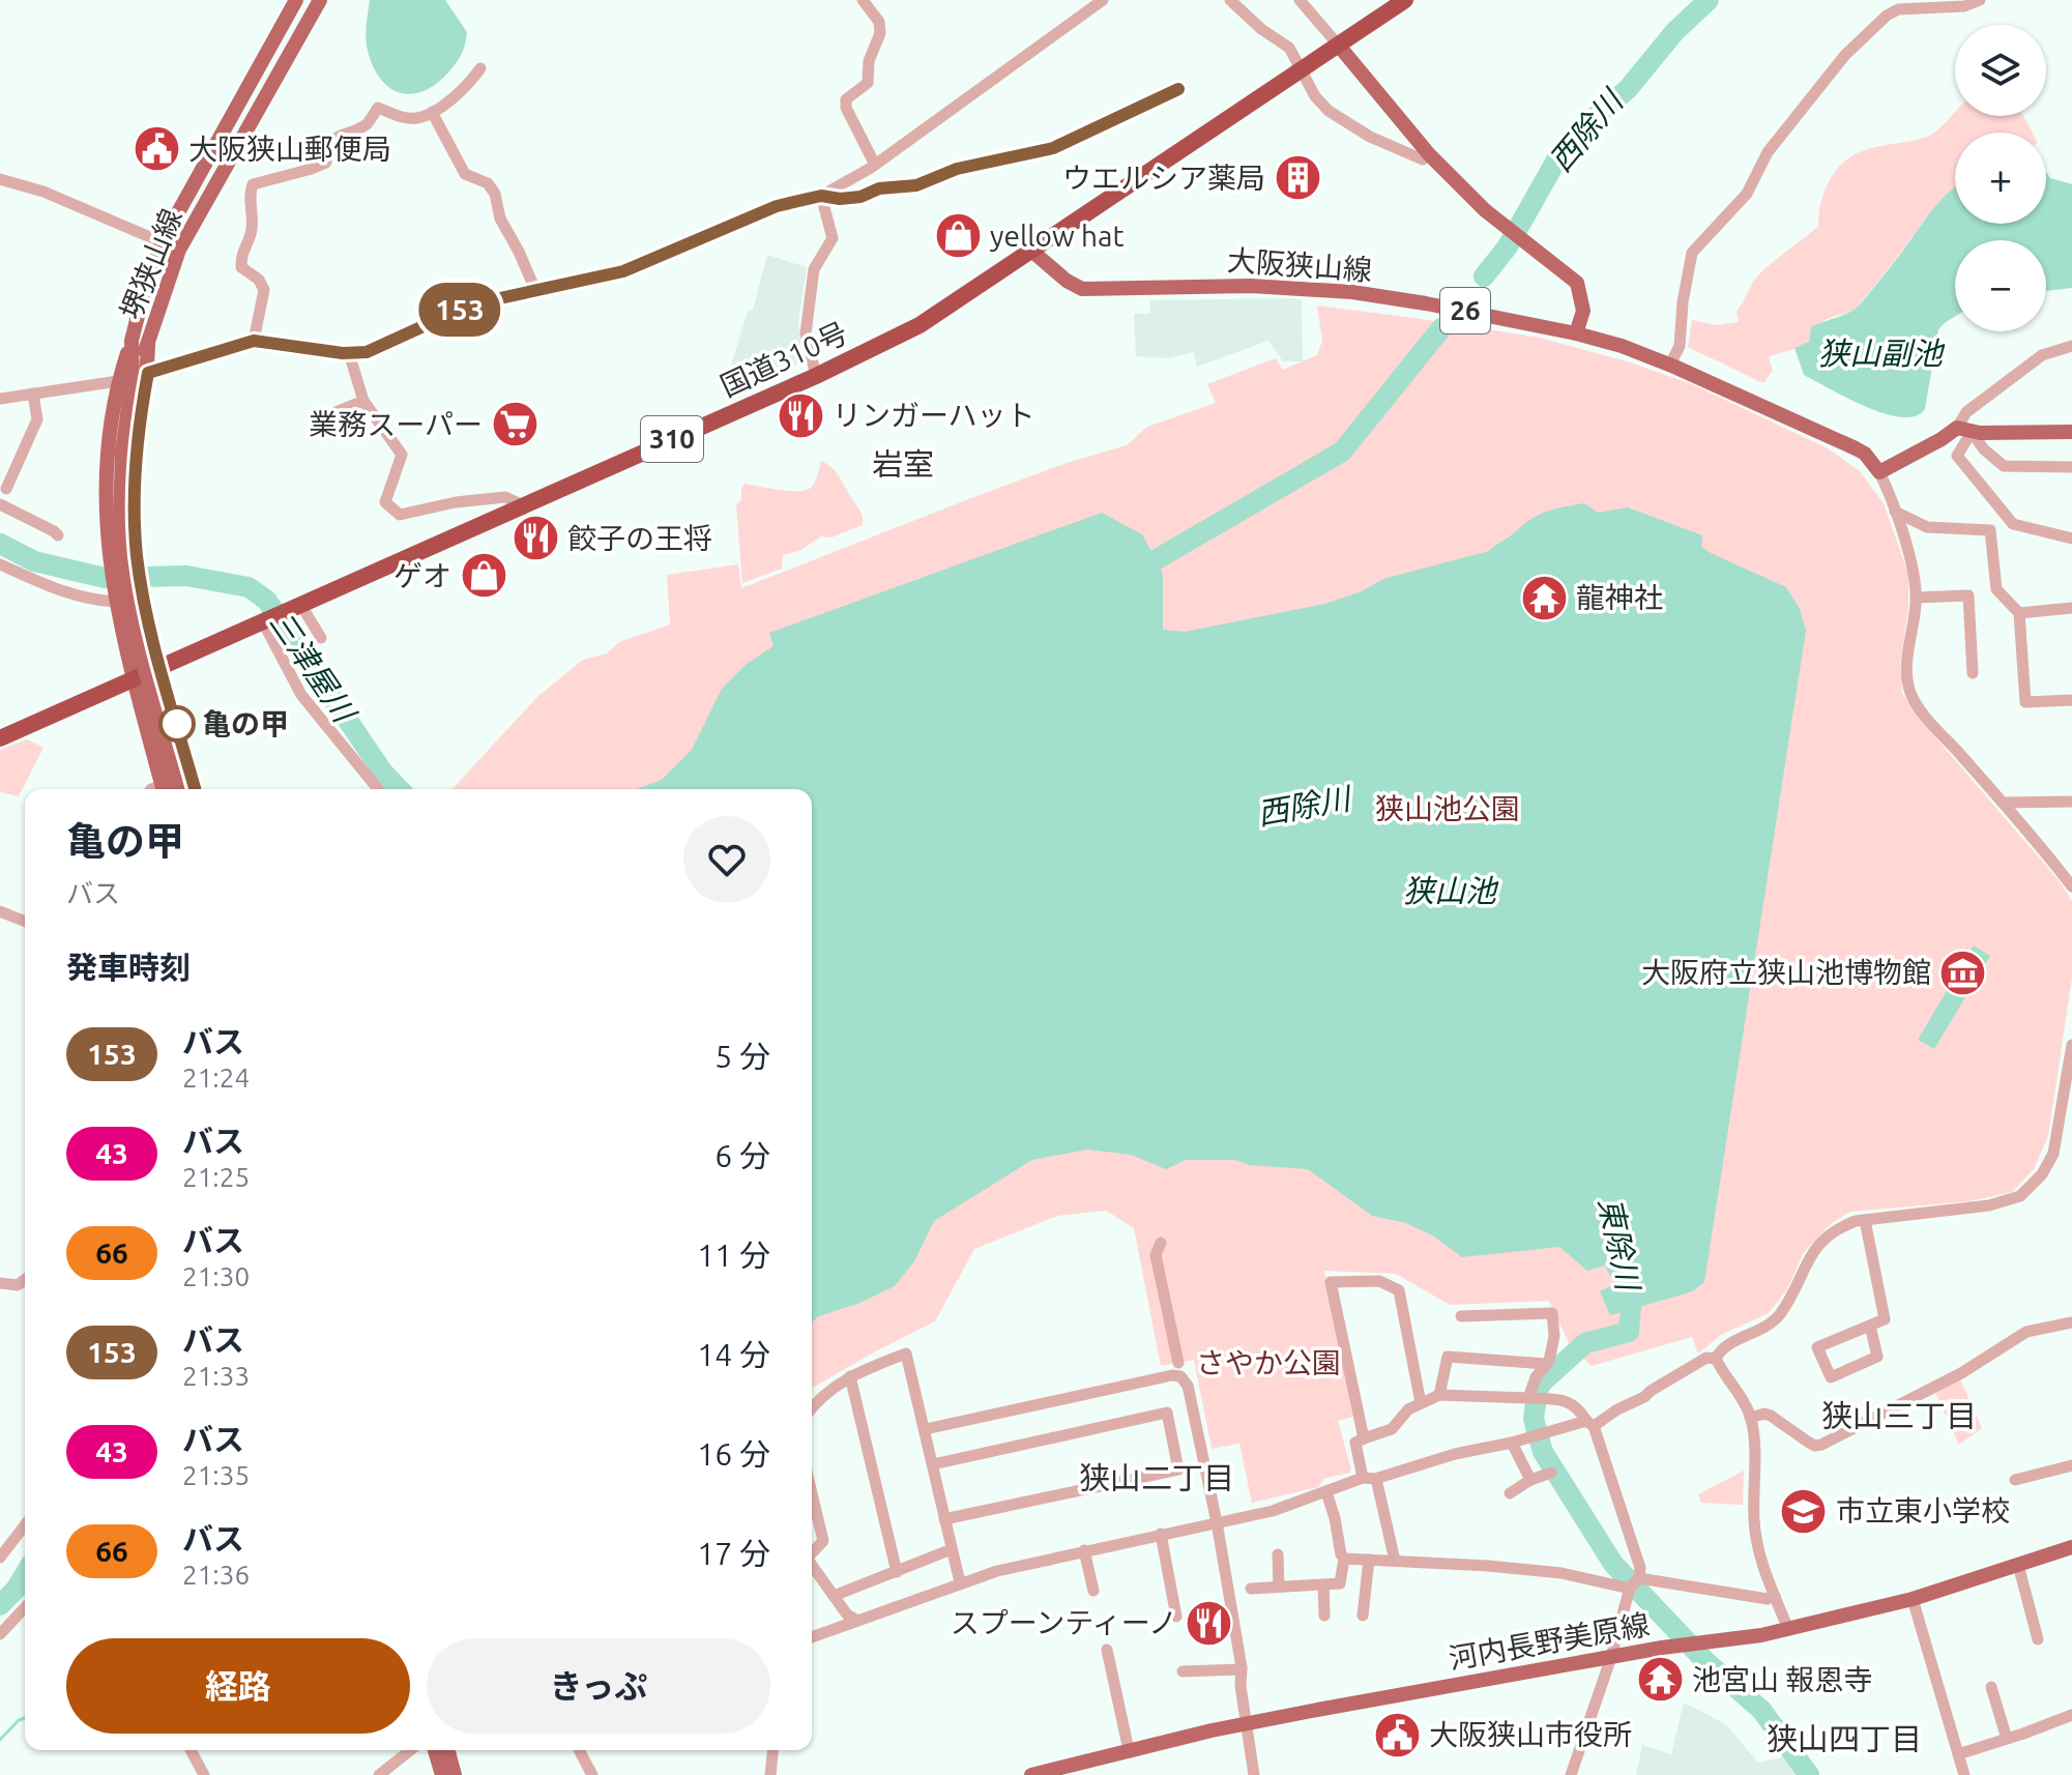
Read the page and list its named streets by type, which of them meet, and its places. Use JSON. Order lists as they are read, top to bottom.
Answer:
{
  "streets": {
    "highway": ["国道310号", "310"],
    "main road": [
      "堺狭山線",
      "大阪狭山線",
      "26",
      "河内長野美原線"
    ]
  },
  "crossings": [
    ["堺狭山線", "国道310号"],
    ["大阪狭山線", "国道310号"]
  ],
  "districts": [
    "岩室",
    "狭山三丁目",
    "狭山二丁目",
    "狭山四丁目"
  ],
  "water": [
    "西除川",
    "狭山副池",
    "三津屋川",
    "狭山池",
    "東除川"
  ],
  "parks": ["狭山池公園", "さやか公園"],
  "places": {
    "public building": ["大阪狭山郵便局", "大阪狭山市役所"],
    "building": ["ウエルシア薬局"],
    "shop": ["yellow hat", "ゲオ"],
    "restaurant": ["リンガーハット", "餃子の王将", "スプーンティーノ"],
    "supermarket": ["業務スーパー"],
    "temple": ["龍神社", "池宮山 報恩寺"],
    "other": ["亀の甲"],
    "museum": ["大阪府立狭山池博物館"],
    "school or university": ["市立東小学校"]
  },
  "lines": ["bus line 153"],
  "page": {
    "on_map": "153",
    "map_buttons": ["+", "−"],
    "heading": [
      ["亀の甲", "バス"],
      "発車時刻"
    ],
    "list": [
      {
        "mark": "153",
        "name": "バス",
        "note": "21:24",
        "value": "5 分"
      },
      {
        "mark": "43",
        "name": "バス",
        "note": "21:25",
        "value": "6 分"
      },
      {
        "mark": "66",
        "name": "バス",
        "note": "21:30",
        "value": "11 分"
      },
      {
        "mark": "153",
        "name": "バス",
        "note": "21:33",
        "value": "14 分"
      },
      {
        "mark": "43",
        "name": "バス",
        "note": "21:35",
        "value": "16 分"
      },
      {
        "mark": "66",
        "name": "バス",
        "note": "21:36",
        "value": "17 分"
      }
    ],
    "buttons": ["経路", "きっぷ"]
  }
}
